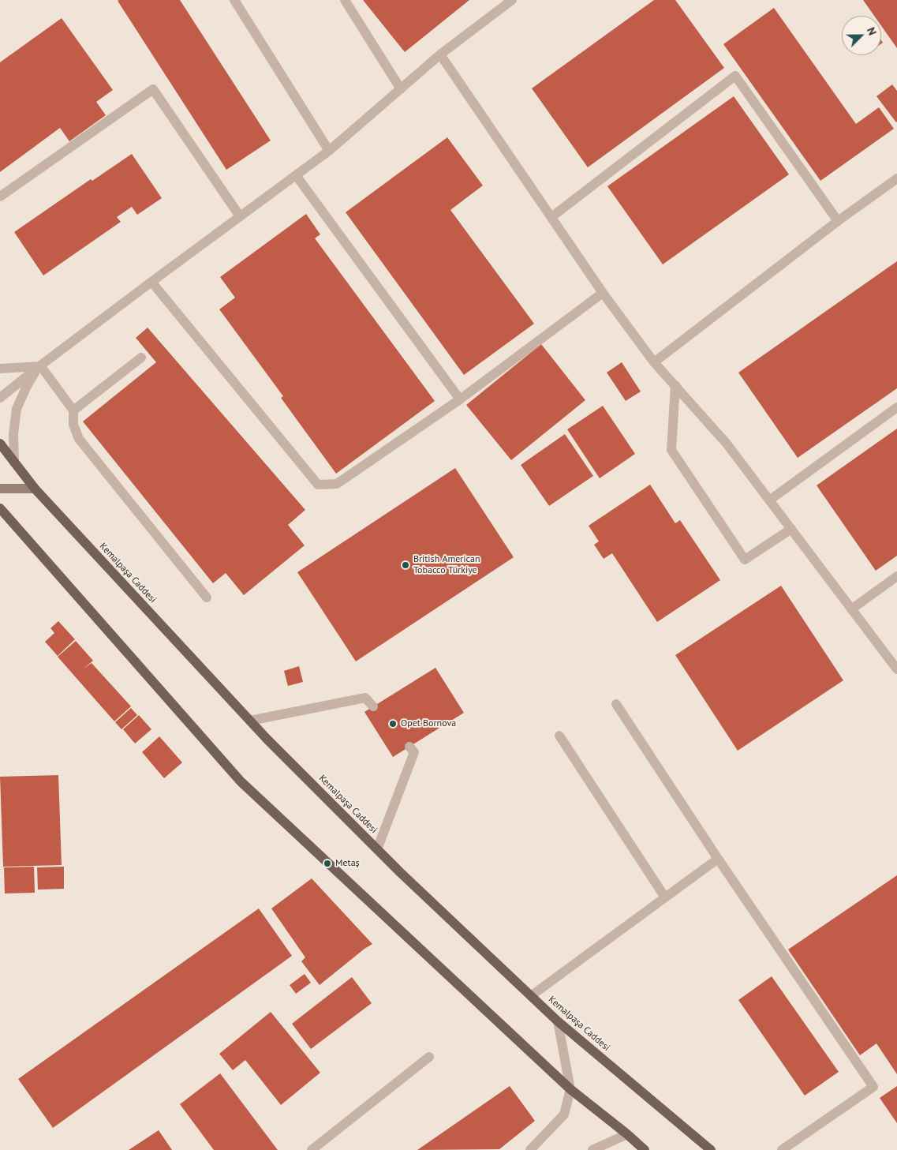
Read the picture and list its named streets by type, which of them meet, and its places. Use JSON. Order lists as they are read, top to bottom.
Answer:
{
  "streets": {
    "main road": ["Kemalpaşa Caddesi"]
  },
  "places": ["British American Tobacco Türkiye", "Opet Bornova", "Metaş"],
  "north": "top right"
}
